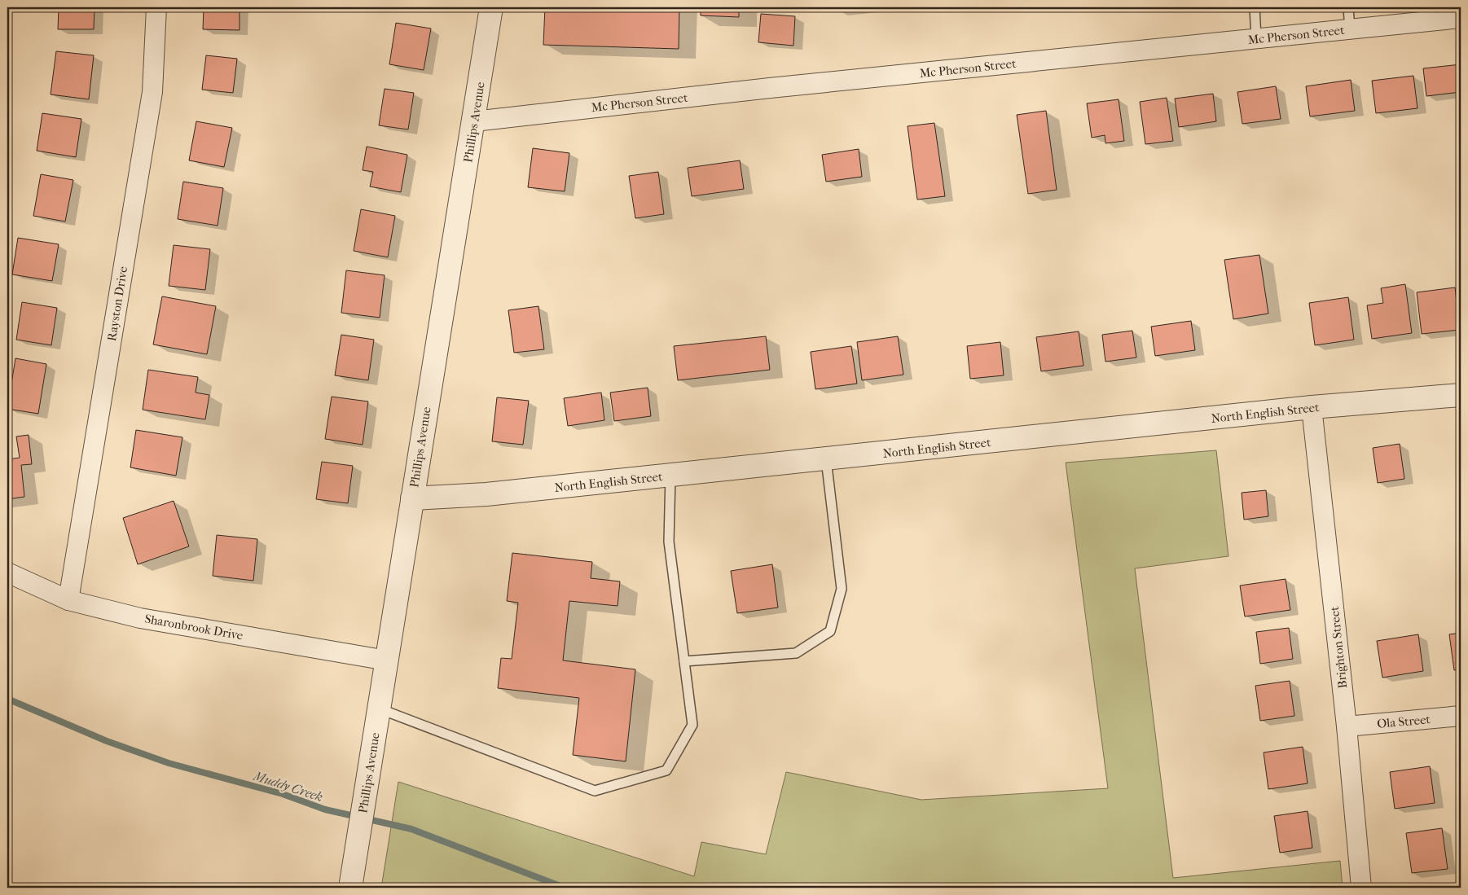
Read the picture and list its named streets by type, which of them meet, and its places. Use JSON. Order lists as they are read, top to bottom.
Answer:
{
  "streets": {
    "street": [
      "Mc Pherson Street",
      "Phillips Avenue",
      "Rayston Drive",
      "North English Street",
      "Sharonbrook Drive",
      "Brighton Street",
      "Ola Street"
    ]
  },
  "crossings": [
    ["Mc Pherson Street", "Phillips Avenue"],
    ["Phillips Avenue", "North English Street"],
    ["Phillips Avenue", "Sharonbrook Drive"],
    ["Rayston Drive", "Sharonbrook Drive"],
    ["North English Street", "Brighton Street"],
    ["Brighton Street", "Ola Street"]
  ],
  "water": ["Muddy Creek"]
}
